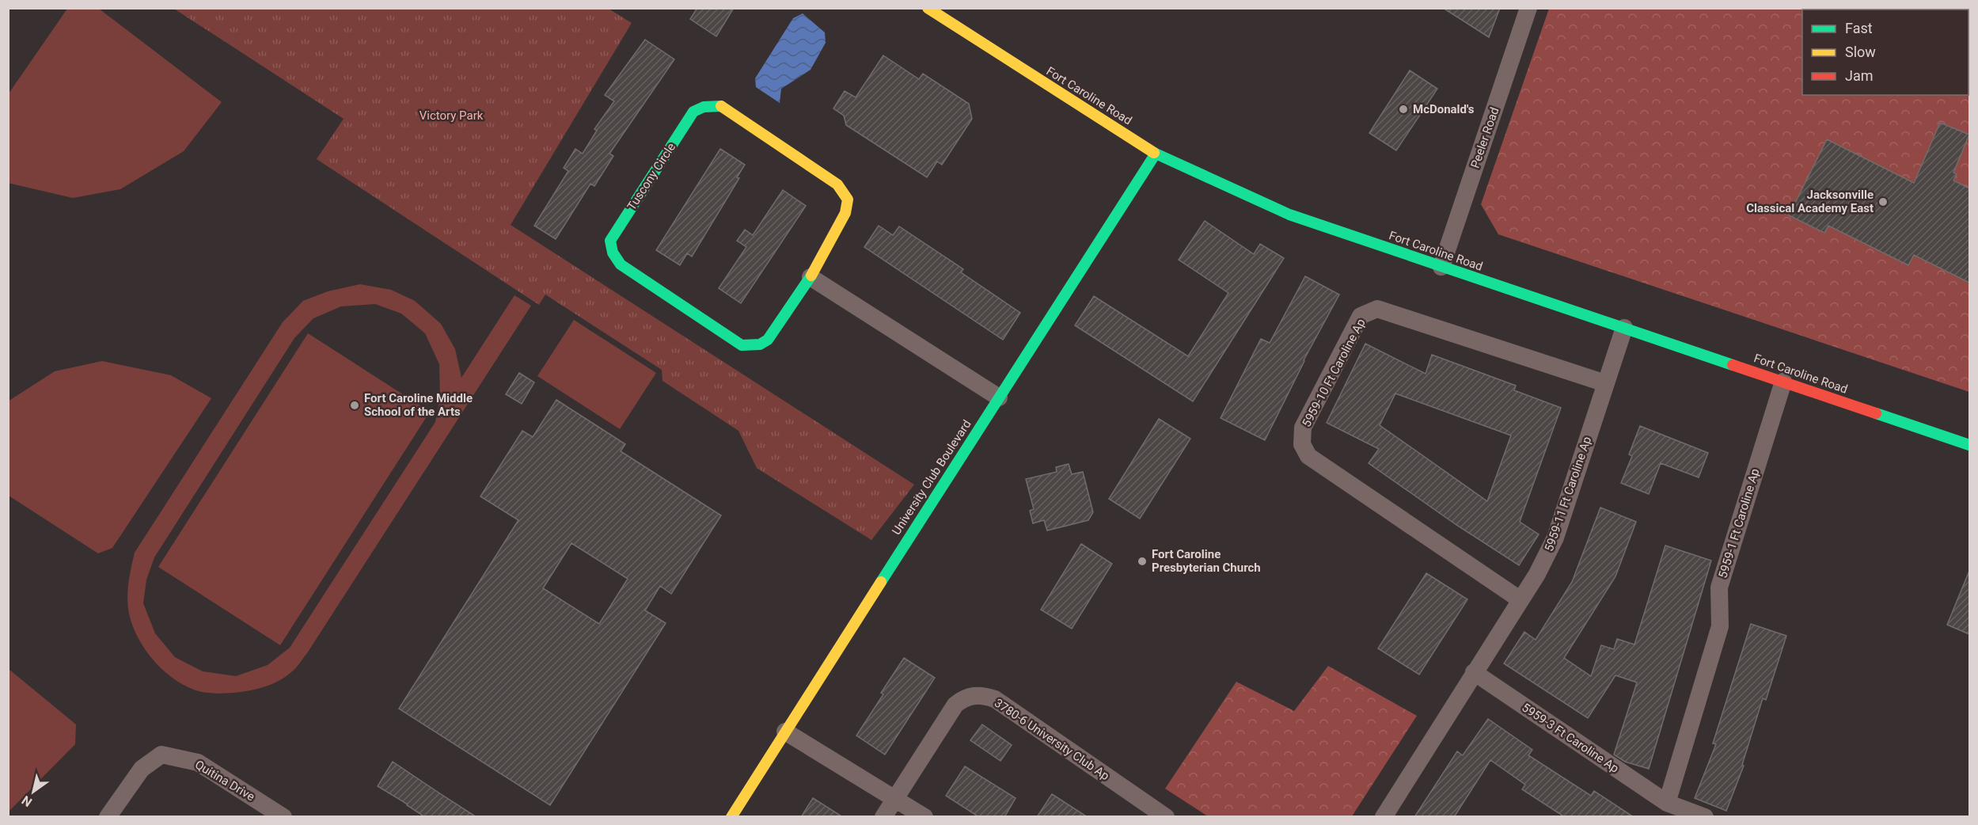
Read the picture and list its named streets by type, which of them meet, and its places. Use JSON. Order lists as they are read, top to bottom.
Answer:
{
  "streets": {
    "street": [
      "Fort Caroline Road",
      "Peeler Road",
      "Tuscony Circle",
      "5959-10 Ft Caroline Ap",
      "University Club Boulevard",
      "5959-11 Ft Caroline Ap",
      "5959-1 Ft Caroline Ap",
      "5959-3 Ft Caroline Ap",
      "3780-6 University Club Ap",
      "Quitina Drive"
    ]
  },
  "crossings": [
    ["Fort Caroline Road", "Peeler Road"],
    ["Fort Caroline Road", "University Club Boulevard"],
    ["Fort Caroline Road", "5959-11 Ft Caroline Ap"],
    ["Fort Caroline Road", "5959-1 Ft Caroline Ap"],
    ["5959-10 Ft Caroline Ap", "5959-11 Ft Caroline Ap"],
    ["5959-11 Ft Caroline Ap", "5959-3 Ft Caroline Ap"],
    ["5959-1 Ft Caroline Ap", "5959-3 Ft Caroline Ap"]
  ],
  "parks": ["Victory Park"],
  "places": [
    "McDonald's",
    "Jacksonville Classical Academy East",
    "Fort Caroline Middle School of the Arts",
    "Fort Caroline Presbyterian Church"
  ],
  "legend": ["Fast", "Slow", "Jam"],
  "north": "bottom left"
}
